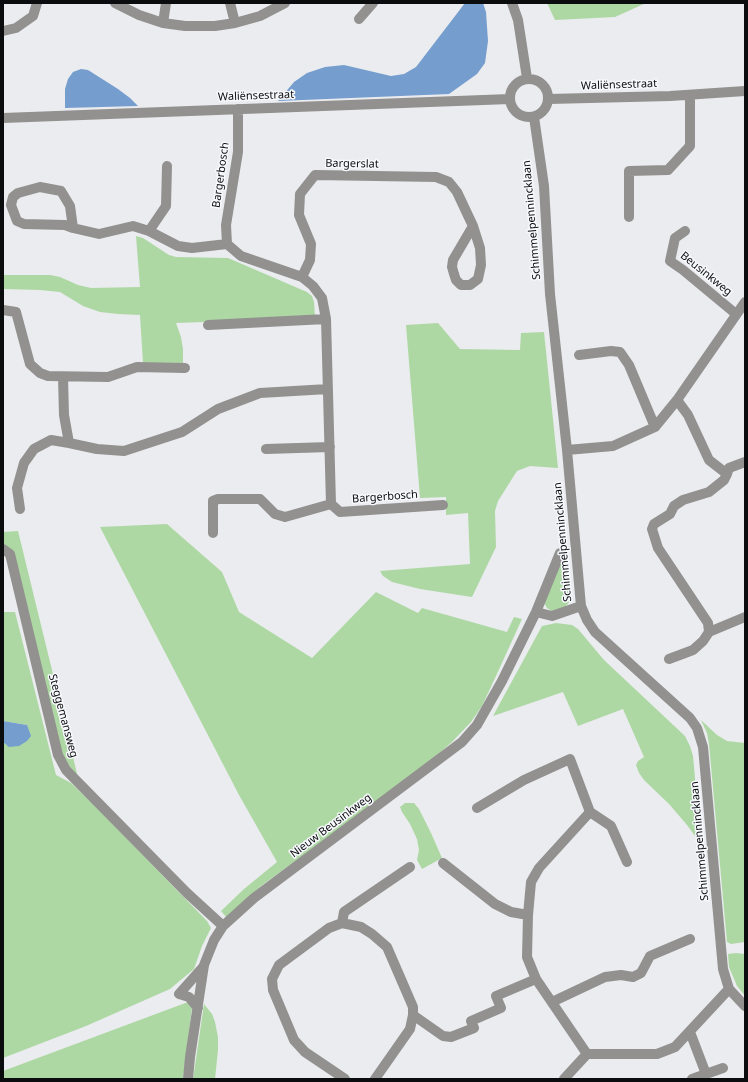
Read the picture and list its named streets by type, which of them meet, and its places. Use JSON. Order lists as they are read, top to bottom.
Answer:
{
  "streets": {
    "street": [
      "Waliënsestraat",
      "Bargerslat",
      "Bargerbosch",
      "Schimmelpennincklaan",
      "Beusinkweg",
      "Steggemansweg",
      "Nieuw Beusinkweg"
    ]
  },
  "crossings": [
    ["Waliënsestraat", "Bargerbosch"],
    ["Waliënsestraat", "Schimmelpennincklaan"],
    ["Steggemansweg", "Nieuw Beusinkweg"]
  ]
}
